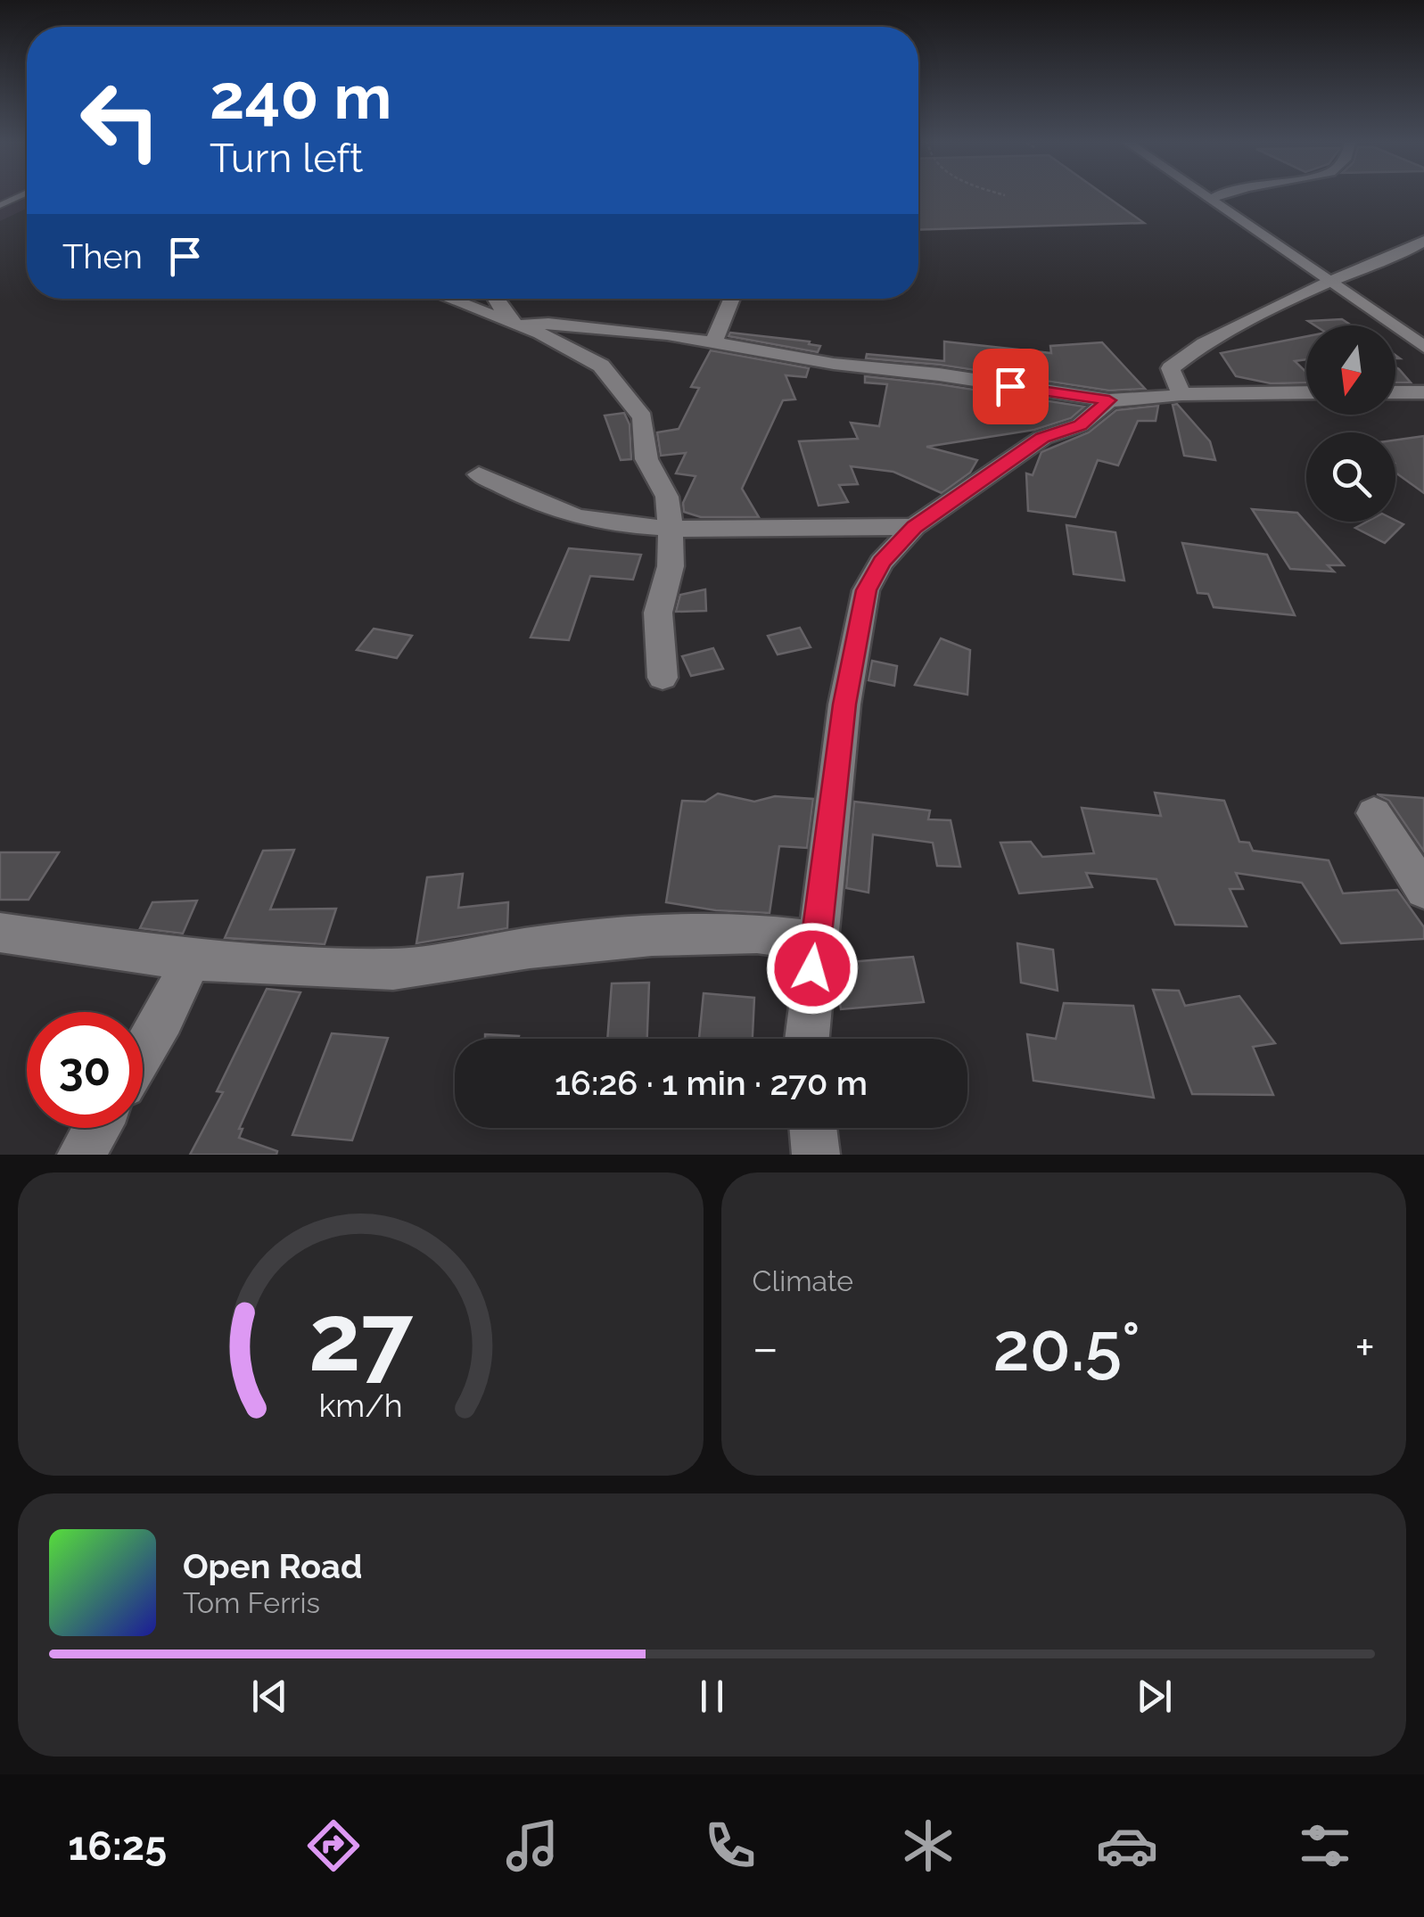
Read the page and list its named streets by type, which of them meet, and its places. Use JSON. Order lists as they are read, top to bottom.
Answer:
{
  "north": "bottom",
  "page": {
    "turn": ["240 m", "Turn left"],
    "then": "Then",
    "limit": "30",
    "trip": "16:26 · 1 min · 270 m",
    "tile": "Climate",
    "heat": ["−", "20.5°", "+"],
    "song": ["Open Road", "Tom Ferris"],
    "tabs": "16:25",
    "gauge": ["27", "km/h"]
  }
}
